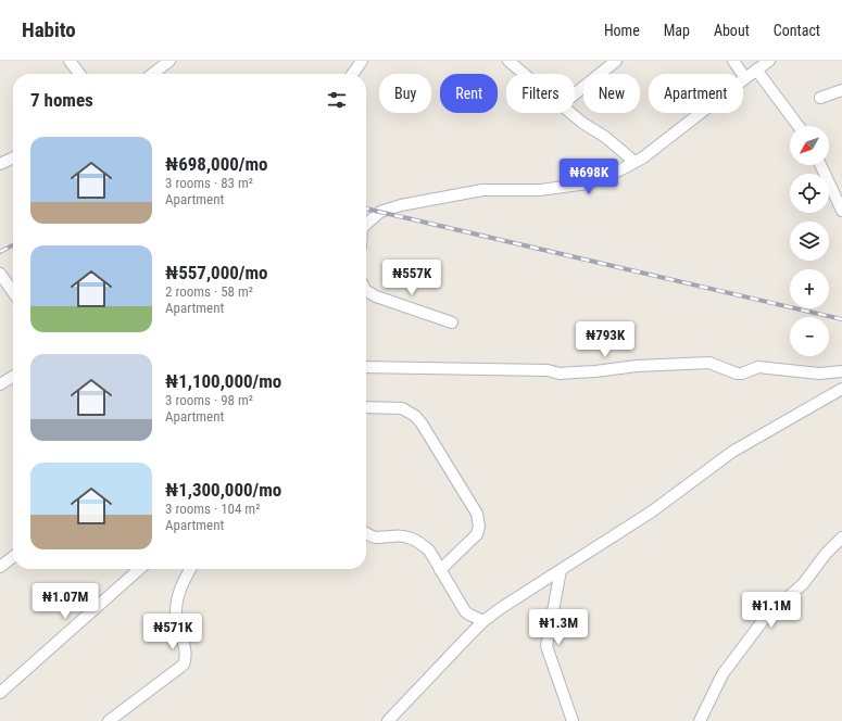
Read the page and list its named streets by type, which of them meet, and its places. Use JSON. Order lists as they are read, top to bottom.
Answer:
{
  "north": "bottom left",
  "page": {
    "header": "Habito",
    "nav": [
      "Home",
      "Map",
      "About",
      "Contact"
    ],
    "chip": [
      "Buy",
      "Rent",
      "Filters",
      "New",
      "Apartment"
    ],
    "heading": "7 homes",
    "map_buttons": ["+", "−"],
    "list": [
      {
        "name": "₦698,000/mo",
        "note": "3 rooms · 83 m² · Apartment"
      },
      {
        "name": "₦557,000/mo",
        "note": "2 rooms · 58 m² · Apartment"
      },
      {
        "name": "₦1,100,000/mo",
        "note": "3 rooms · 98 m² · Apartment"
      },
      {
        "name": "₦1,300,000/mo",
        "note": "3 rooms · 104 m² · Apartment"
      }
    ],
    "price": [
      "₦698K",
      "₦557K",
      "₦793K",
      "₦1.07M",
      "₦1.1M",
      "₦1.3M",
      "₦571K"
    ]
  }
}
